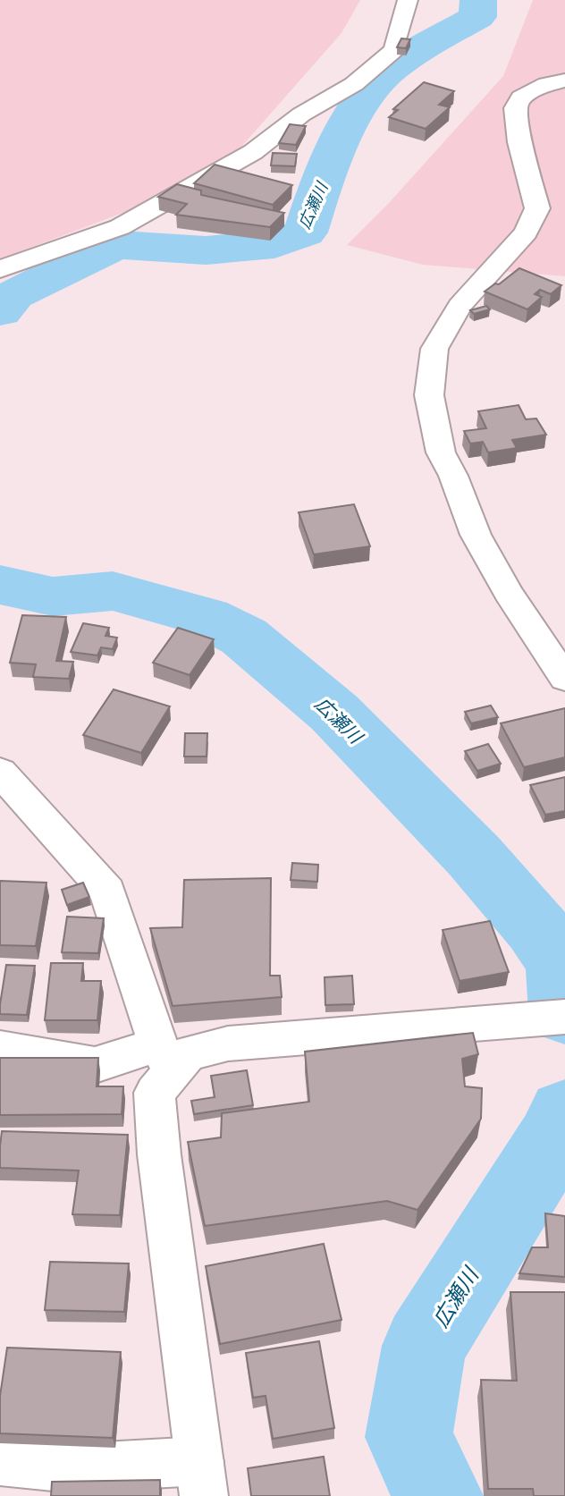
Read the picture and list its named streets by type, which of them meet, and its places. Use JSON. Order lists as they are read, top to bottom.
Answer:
{
  "water": ["広瀬川"]
}
